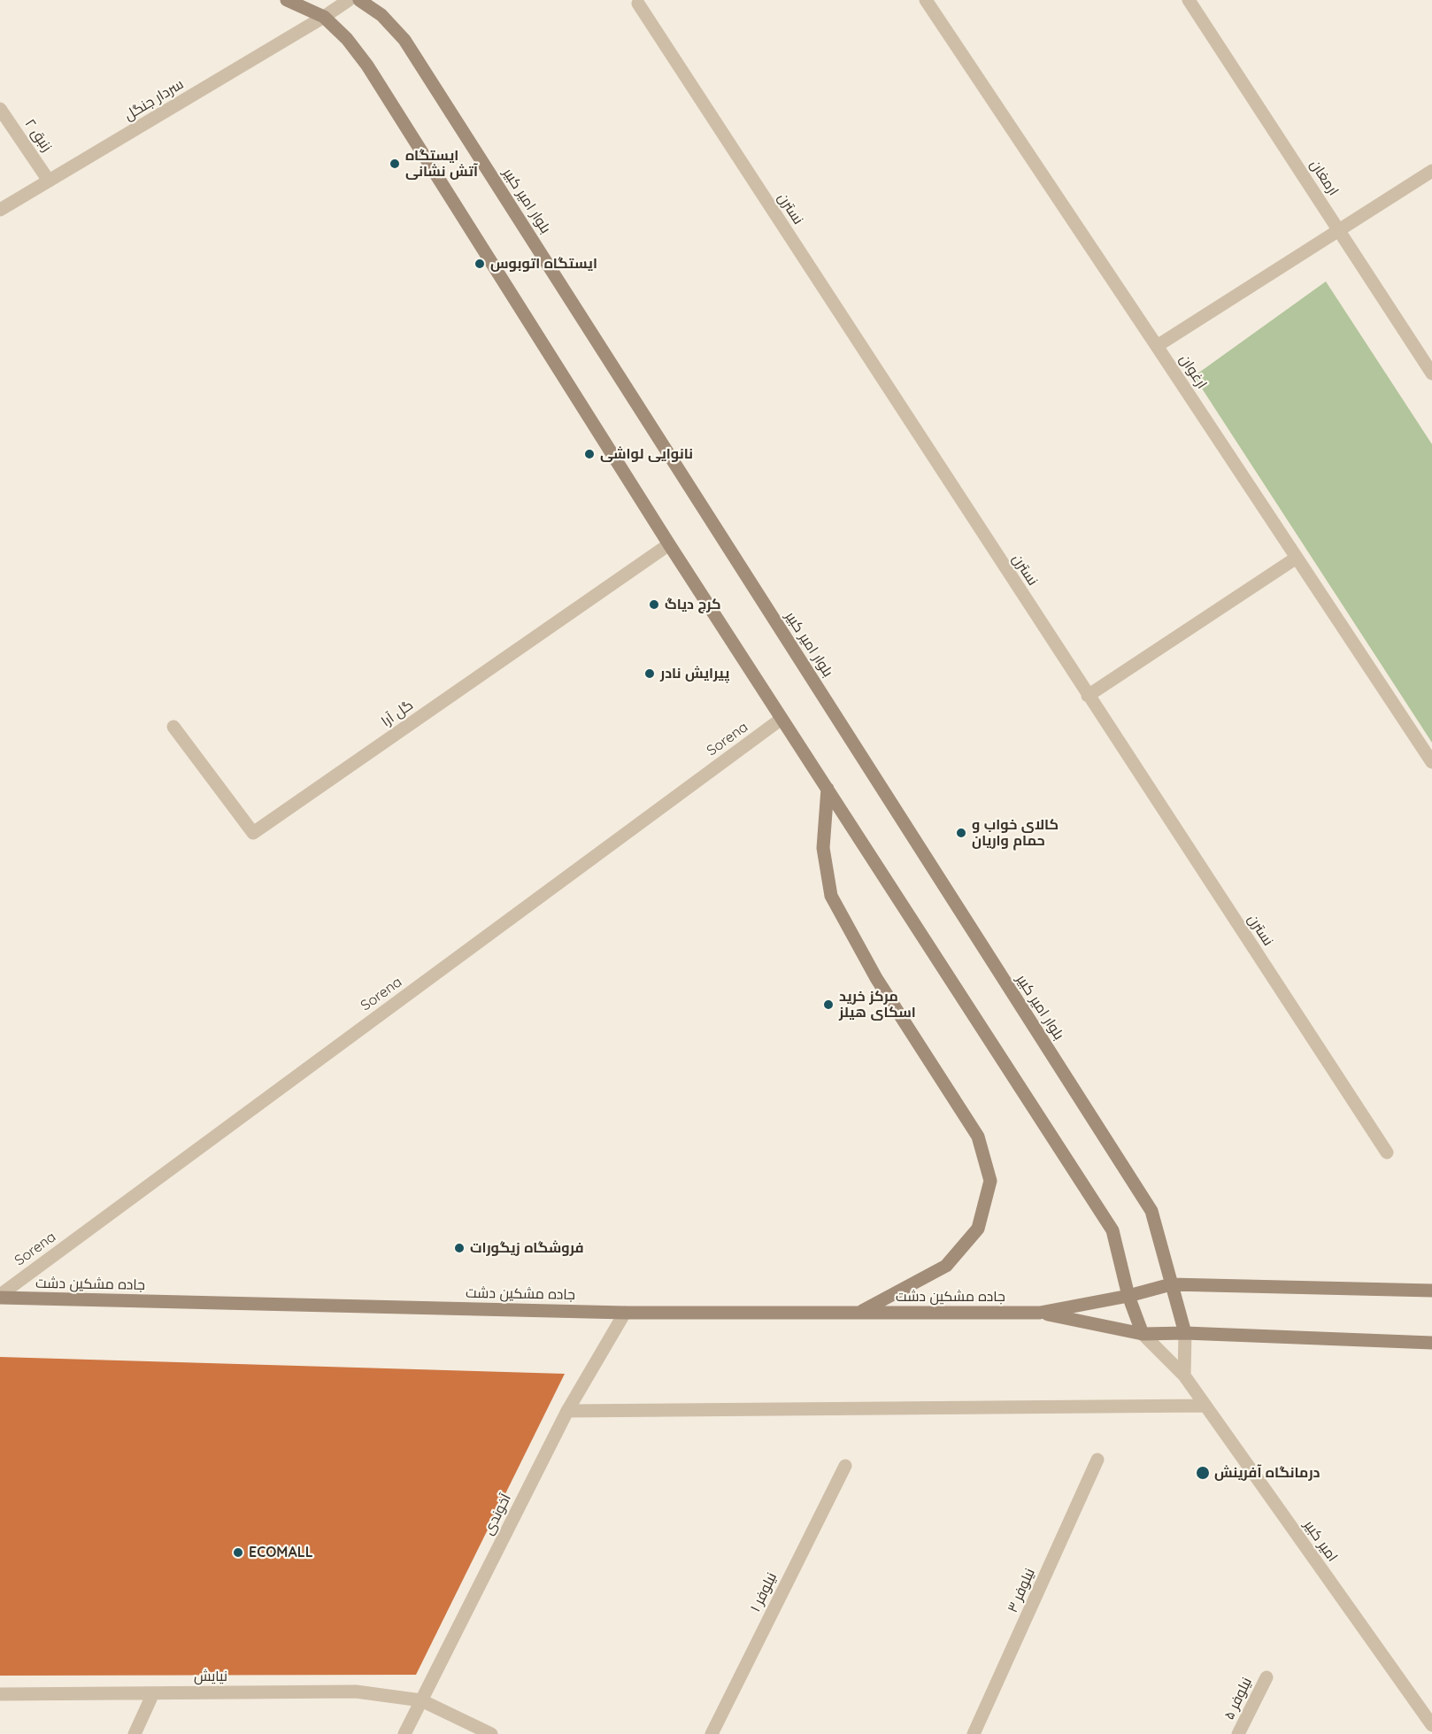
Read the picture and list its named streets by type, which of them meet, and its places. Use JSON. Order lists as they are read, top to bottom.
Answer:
{
  "streets": {
    "main road": ["بلوار امیر کبیر", "جاده مشکین دشت"],
    "street": [
      "سردار جنگل",
      "زنبق ۲",
      "ارمغان",
      "نسترن",
      "ارغوان",
      "گل آرا",
      "Sorena",
      "آخوندی",
      "امیر کبیر",
      "نیلوفر ۳",
      "نیلوفر ۱",
      "نیایش",
      "نیلوفر ۵"
    ]
  },
  "crossings": [
    ["سردار جنگل", "زنبق ۲"],
    ["بلوار امیر کبیر", "جاده مشکین دشت"],
    ["Sorena", "جاده مشکین دشت"],
    ["جاده مشکین دشت", "آخوندی"],
    ["جاده مشکین دشت", "امیر کبیر"],
    ["آخوندی", "نیایش"]
  ],
  "places": [
    "ایستگاه آتش نشانی",
    "ایستگاه اتوبوس",
    "نانوایی لواشی",
    "کرج دیاگ",
    "پیرایش نادر",
    "کالای خواب و حمام واریان",
    "مرکز خرید اسکای هیلز",
    "فروشگاه زیگورات",
    "درمانگاه آفرینش",
    "ECOMALL"
  ]
}
